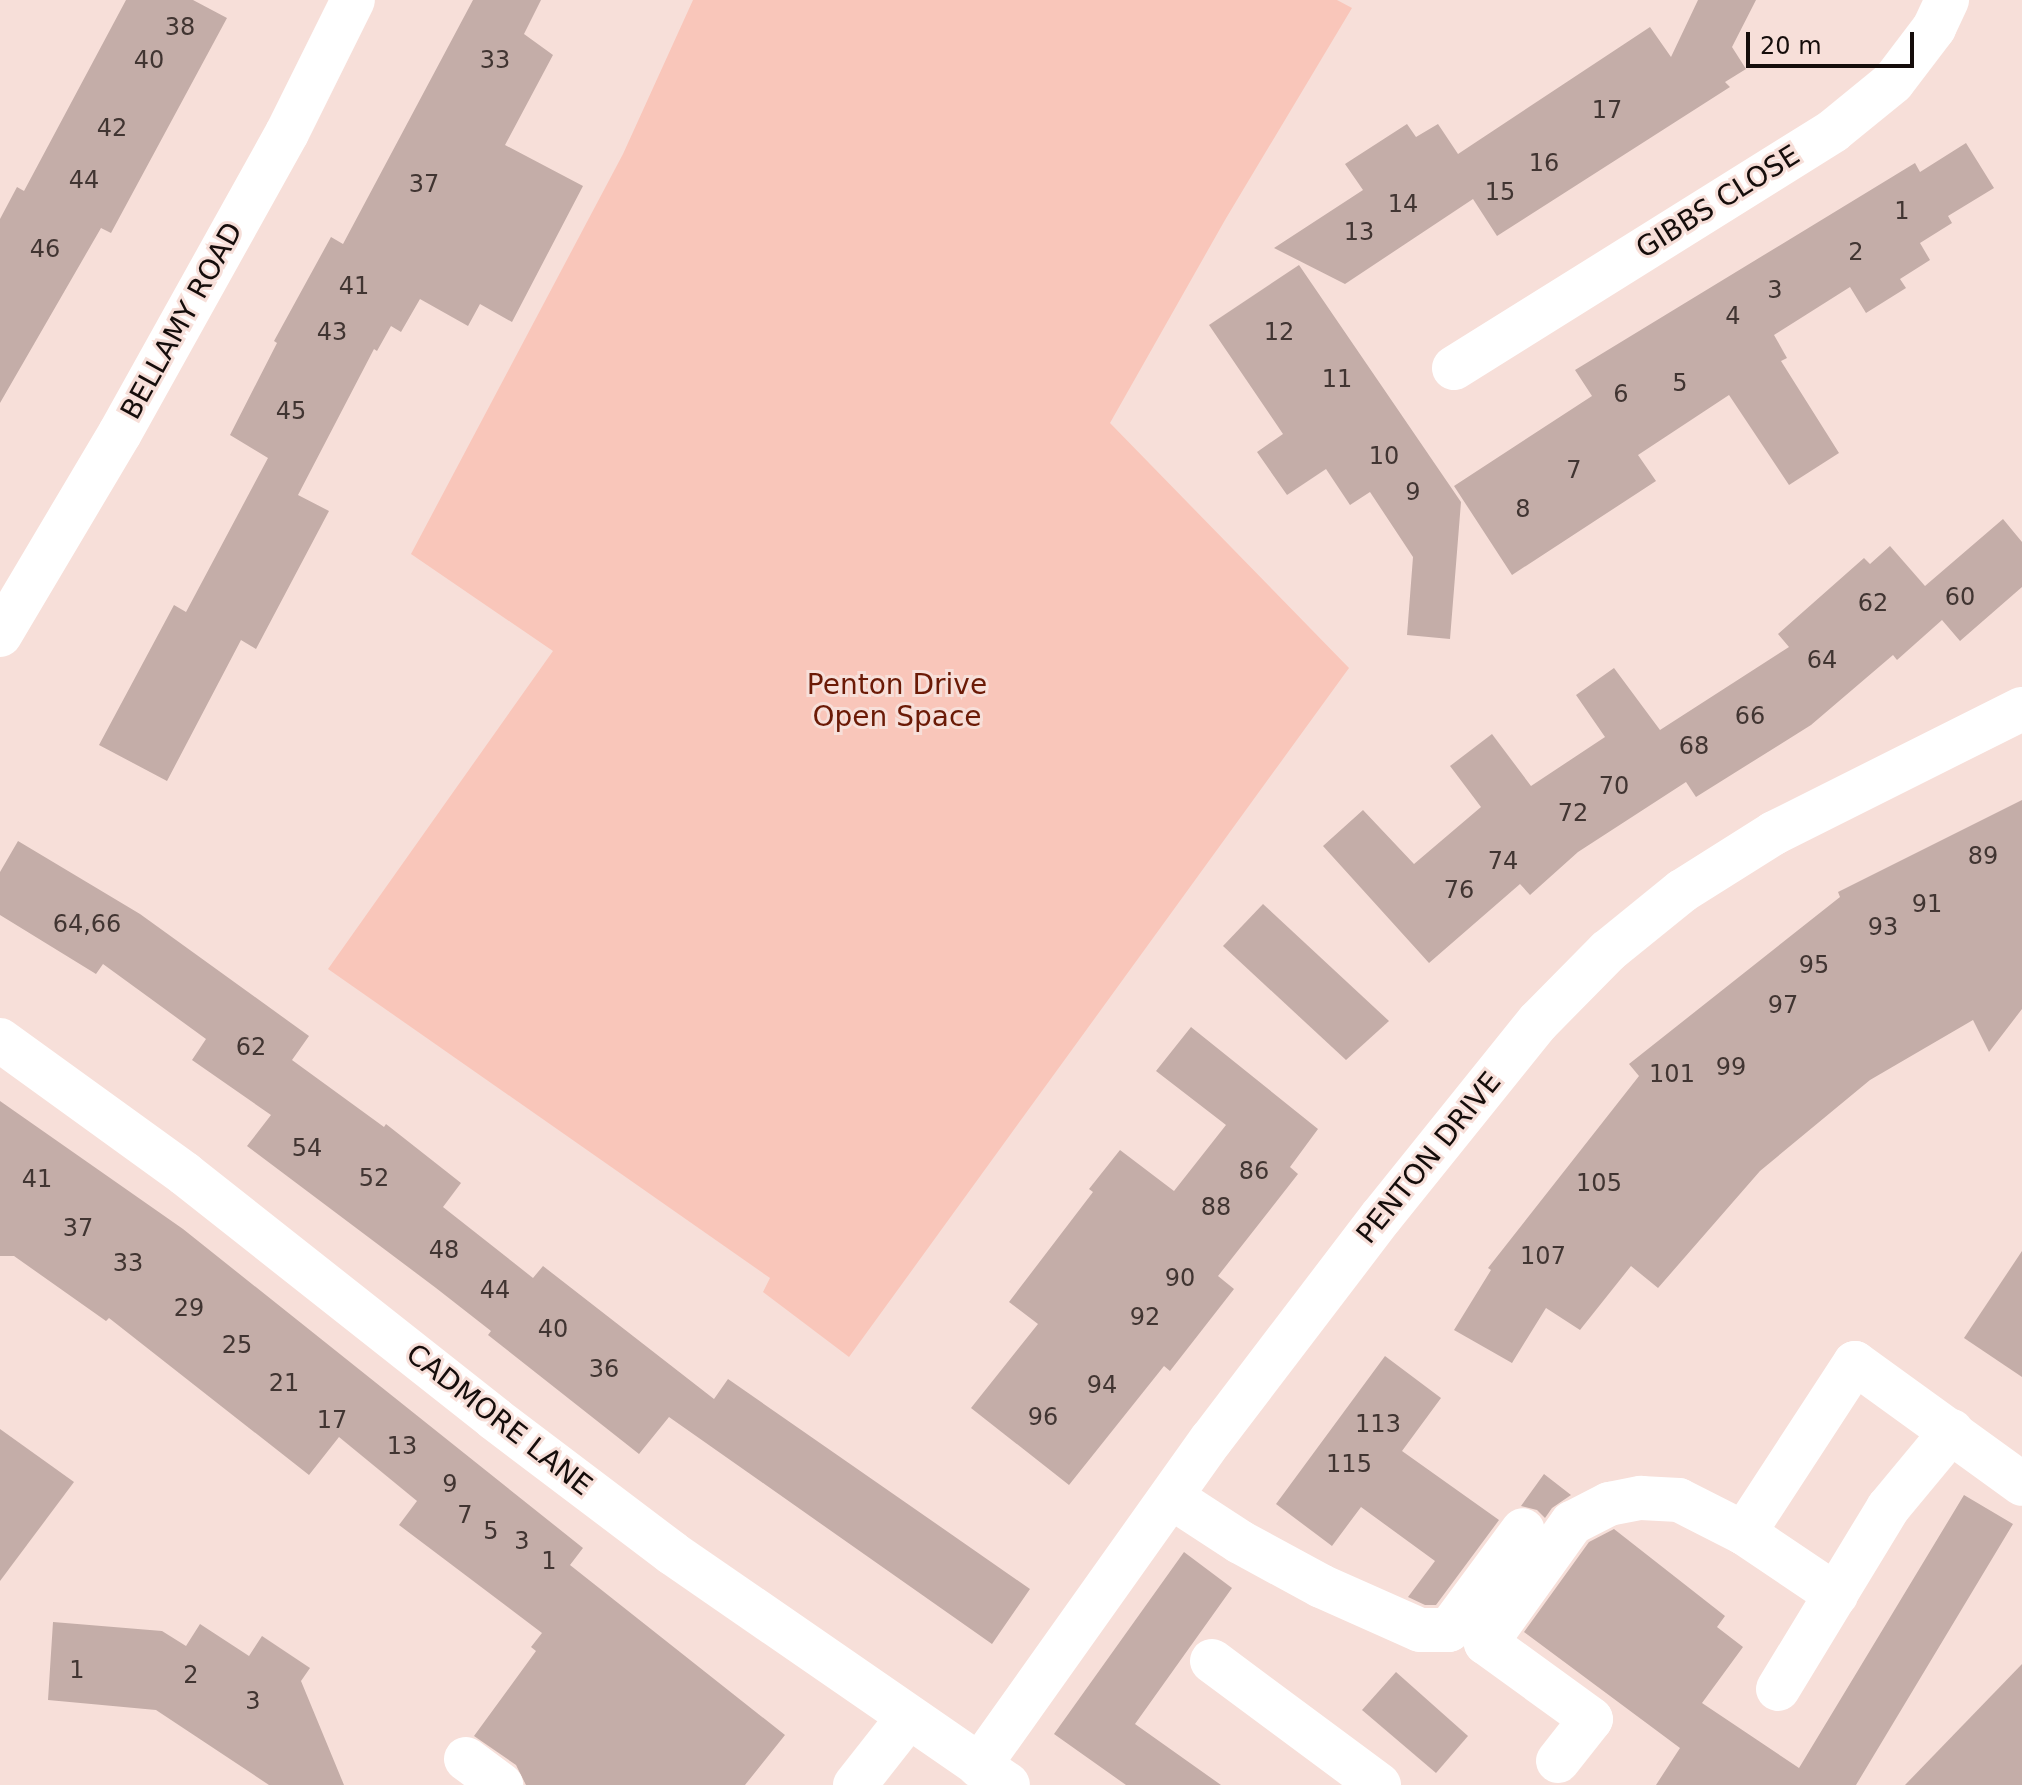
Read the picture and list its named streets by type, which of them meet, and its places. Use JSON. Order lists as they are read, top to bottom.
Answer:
{
  "streets": {
    "street": [
      "GIBBS CLOSE",
      "BELLAMY ROAD",
      "PENTON DRIVE",
      "CADMORE LANE"
    ]
  },
  "crossings": [
    ["PENTON DRIVE", "CADMORE LANE"]
  ],
  "parks": ["Penton Drive Open Space"],
  "house_numbers": [
    "38",
    "40",
    "33",
    "17",
    "42",
    "16",
    "44",
    "37",
    "15",
    "14",
    "1",
    "13",
    "46",
    "2",
    "41",
    "3",
    "4",
    "43",
    "12",
    "11",
    "5",
    "6",
    "45",
    "10",
    "7",
    "9",
    "8",
    "60",
    "62",
    "64",
    "66",
    "68",
    "70",
    "72",
    "89",
    "74",
    "76",
    "91",
    "64,66",
    "93",
    "95",
    "97",
    "62",
    "99",
    "101",
    "54",
    "86",
    "52",
    "41",
    "105",
    "88",
    "37",
    "48",
    "107",
    "33",
    "90",
    "44",
    "29",
    "92",
    "40",
    "25",
    "36",
    "21",
    "94",
    "96",
    "17",
    "113",
    "13",
    "115",
    "9",
    "7",
    "5",
    "3",
    "1",
    "1",
    "2",
    "3"
  ],
  "scale_bar": "20 m"
}
